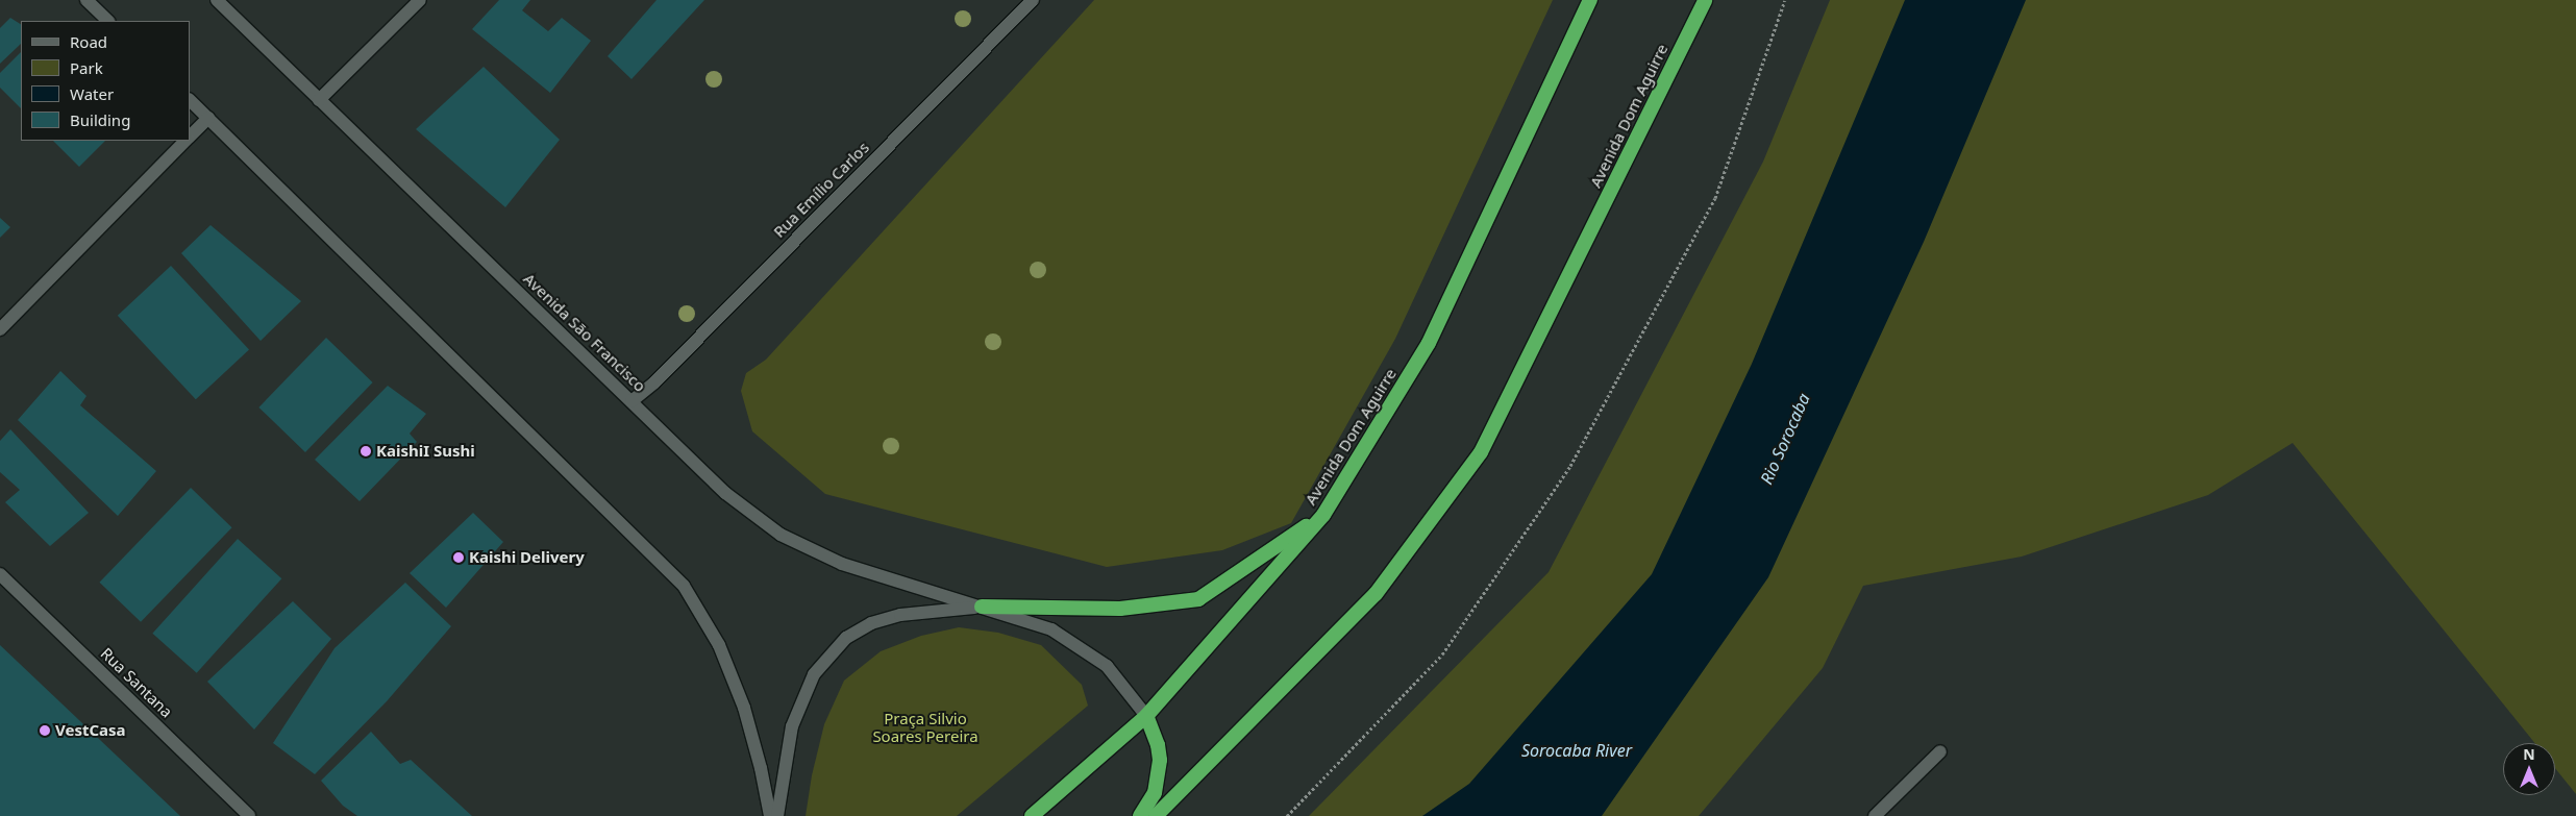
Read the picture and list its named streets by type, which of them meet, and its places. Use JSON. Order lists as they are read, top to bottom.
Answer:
{
  "streets": {
    "highway": ["Avenida Dom Aguirre"],
    "street": ["Rua Emílio Carlos", "Avenida São Francisco", "Rua Santana"]
  },
  "crossings": [
    ["Avenida Dom Aguirre", "Avenida São Francisco"],
    ["Rua Emílio Carlos", "Avenida São Francisco"]
  ],
  "water": ["Rio Sorocaba", "Sorocaba River"],
  "parks": ["Praça Silvio Soares Pereira"],
  "places": ["KaishiI Sushi", "Kaishi Delivery", "VestCasa"],
  "legend": [
    "Road",
    "Park",
    "Water",
    "Building"
  ],
  "north": "top"
}
